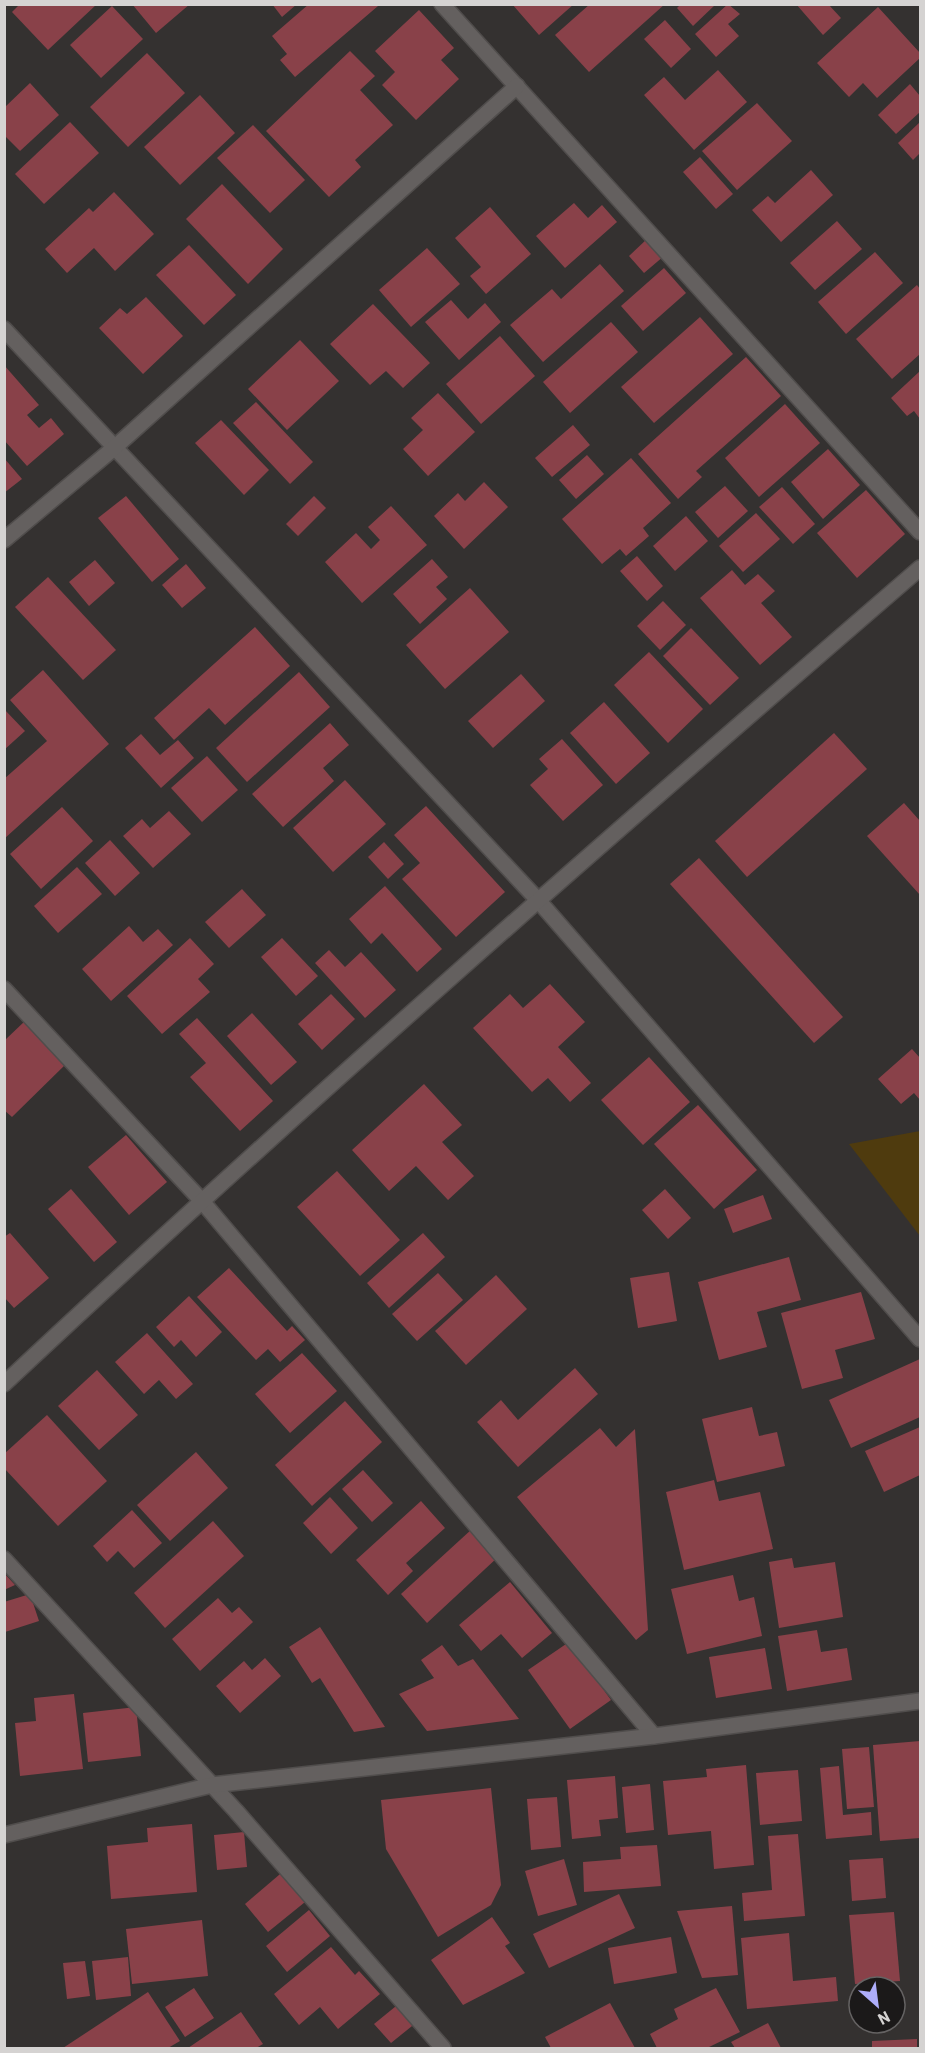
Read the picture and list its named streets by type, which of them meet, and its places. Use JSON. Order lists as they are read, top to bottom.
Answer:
{
  "north": "bottom right"
}
